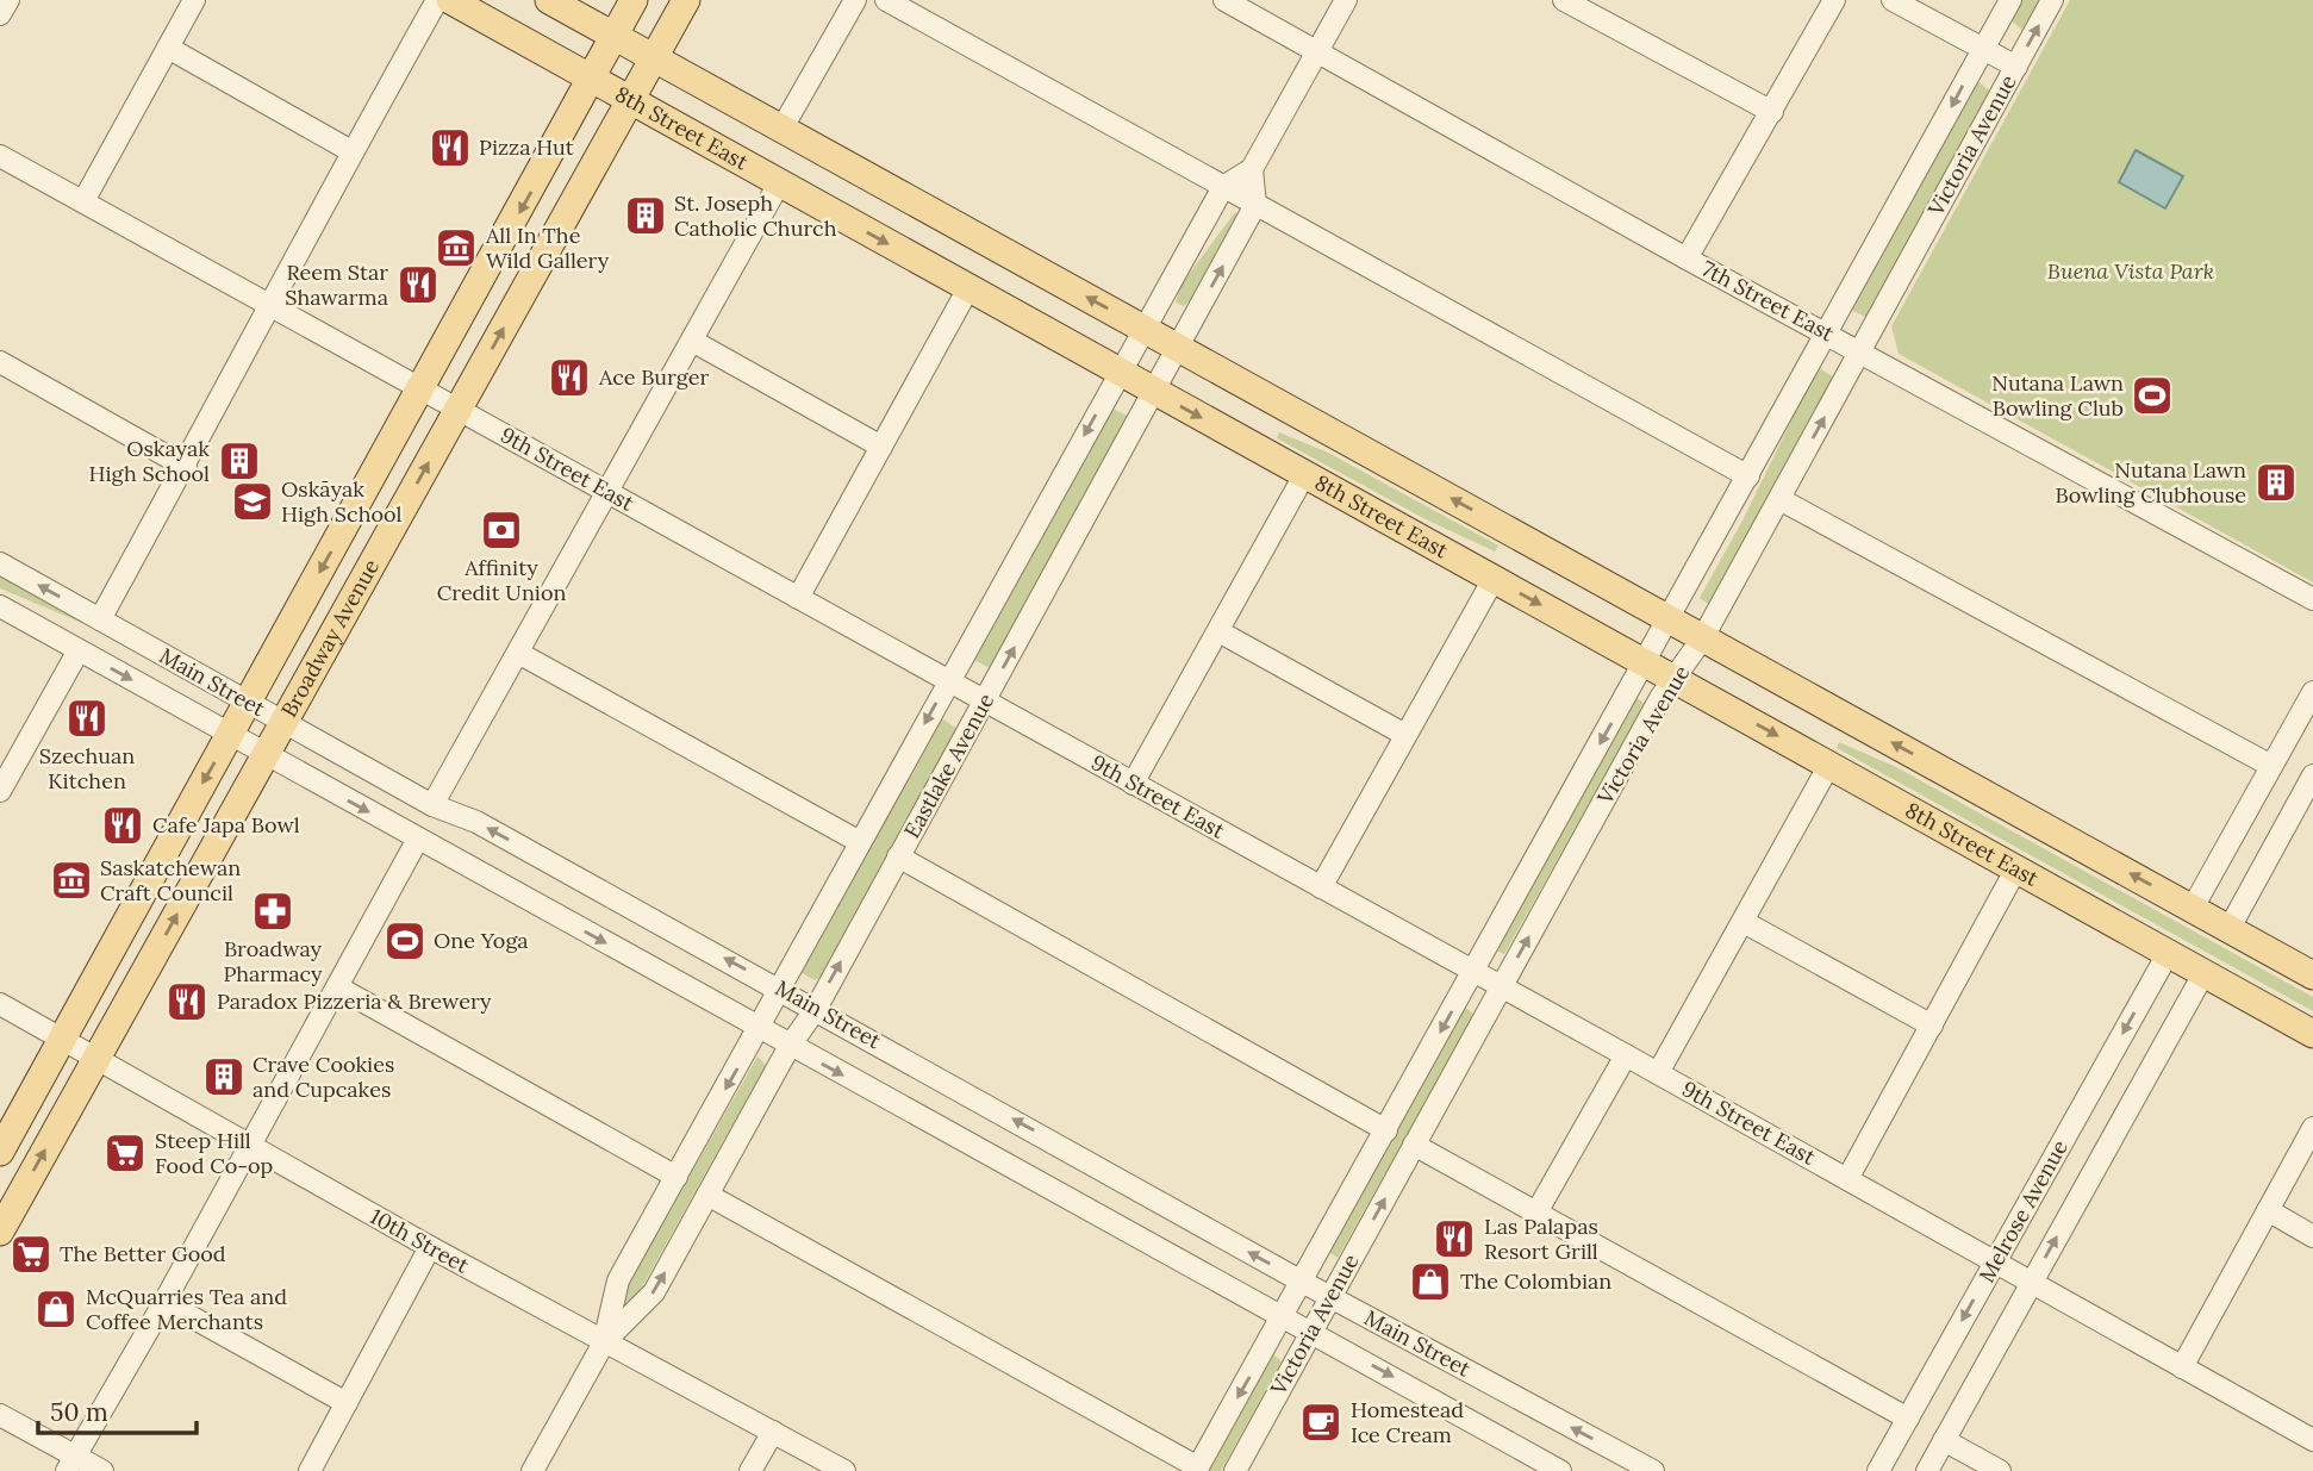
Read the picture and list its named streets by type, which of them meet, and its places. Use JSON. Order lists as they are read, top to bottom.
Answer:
{
  "streets": {
    "main road": ["8th Street East", "Broadway Avenue"],
    "street": [
      "Victoria Avenue",
      "7th Street East",
      "9th Street East",
      "Main Street",
      "Eastlake Avenue",
      "Melrose Avenue",
      "10th Street"
    ]
  },
  "crossings": [
    ["8th Street East", "Victoria Avenue"],
    ["8th Street East", "Broadway Avenue"],
    ["8th Street East", "Eastlake Avenue"],
    ["8th Street East", "Melrose Avenue"],
    ["Victoria Avenue", "7th Street East"],
    ["Victoria Avenue", "9th Street East"],
    ["Victoria Avenue", "Main Street"],
    ["7th Street East", "Eastlake Avenue"],
    ["9th Street East", "Broadway Avenue"],
    ["9th Street East", "Eastlake Avenue"],
    ["9th Street East", "Melrose Avenue"],
    ["Broadway Avenue", "Main Street"],
    ["Broadway Avenue", "10th Street"],
    ["Main Street", "Eastlake Avenue"],
    ["Eastlake Avenue", "10th Street"]
  ],
  "parks": ["Buena Vista Park"],
  "places": {
    "restaurant": [
      "Pizza Hut",
      "Reem Star Shawarma",
      "Ace Burger",
      "Szechuan Kitchen",
      "Cafe Japa Bowl",
      "Paradox Pizzeria & Brewery",
      "Las Palapas Resort Grill"
    ],
    "building": [
      "St. Joseph Catholic Church",
      "Oskayak High School",
      "Nutana Lawn Bowling Clubhouse",
      "Crave Cookies and Cupcakes"
    ],
    "museum": ["All In The Wild Gallery", "Saskatchewan Craft Council"],
    "sports": ["Nutana Lawn Bowling Club", "One Yoga"],
    "school or university": ["Oskāyak High School"],
    "bank": ["Affinity Credit Union"],
    "pharmacy": ["Broadway Pharmacy"],
    "supermarket": ["Steep Hill Food Co-op", "The Better Good"],
    "shop": ["The Colombian", "McQuarries Tea and Coffee Merchants"],
    "cafe": ["Homestead Ice Cream"]
  },
  "scale_bar": "50 m"
}
